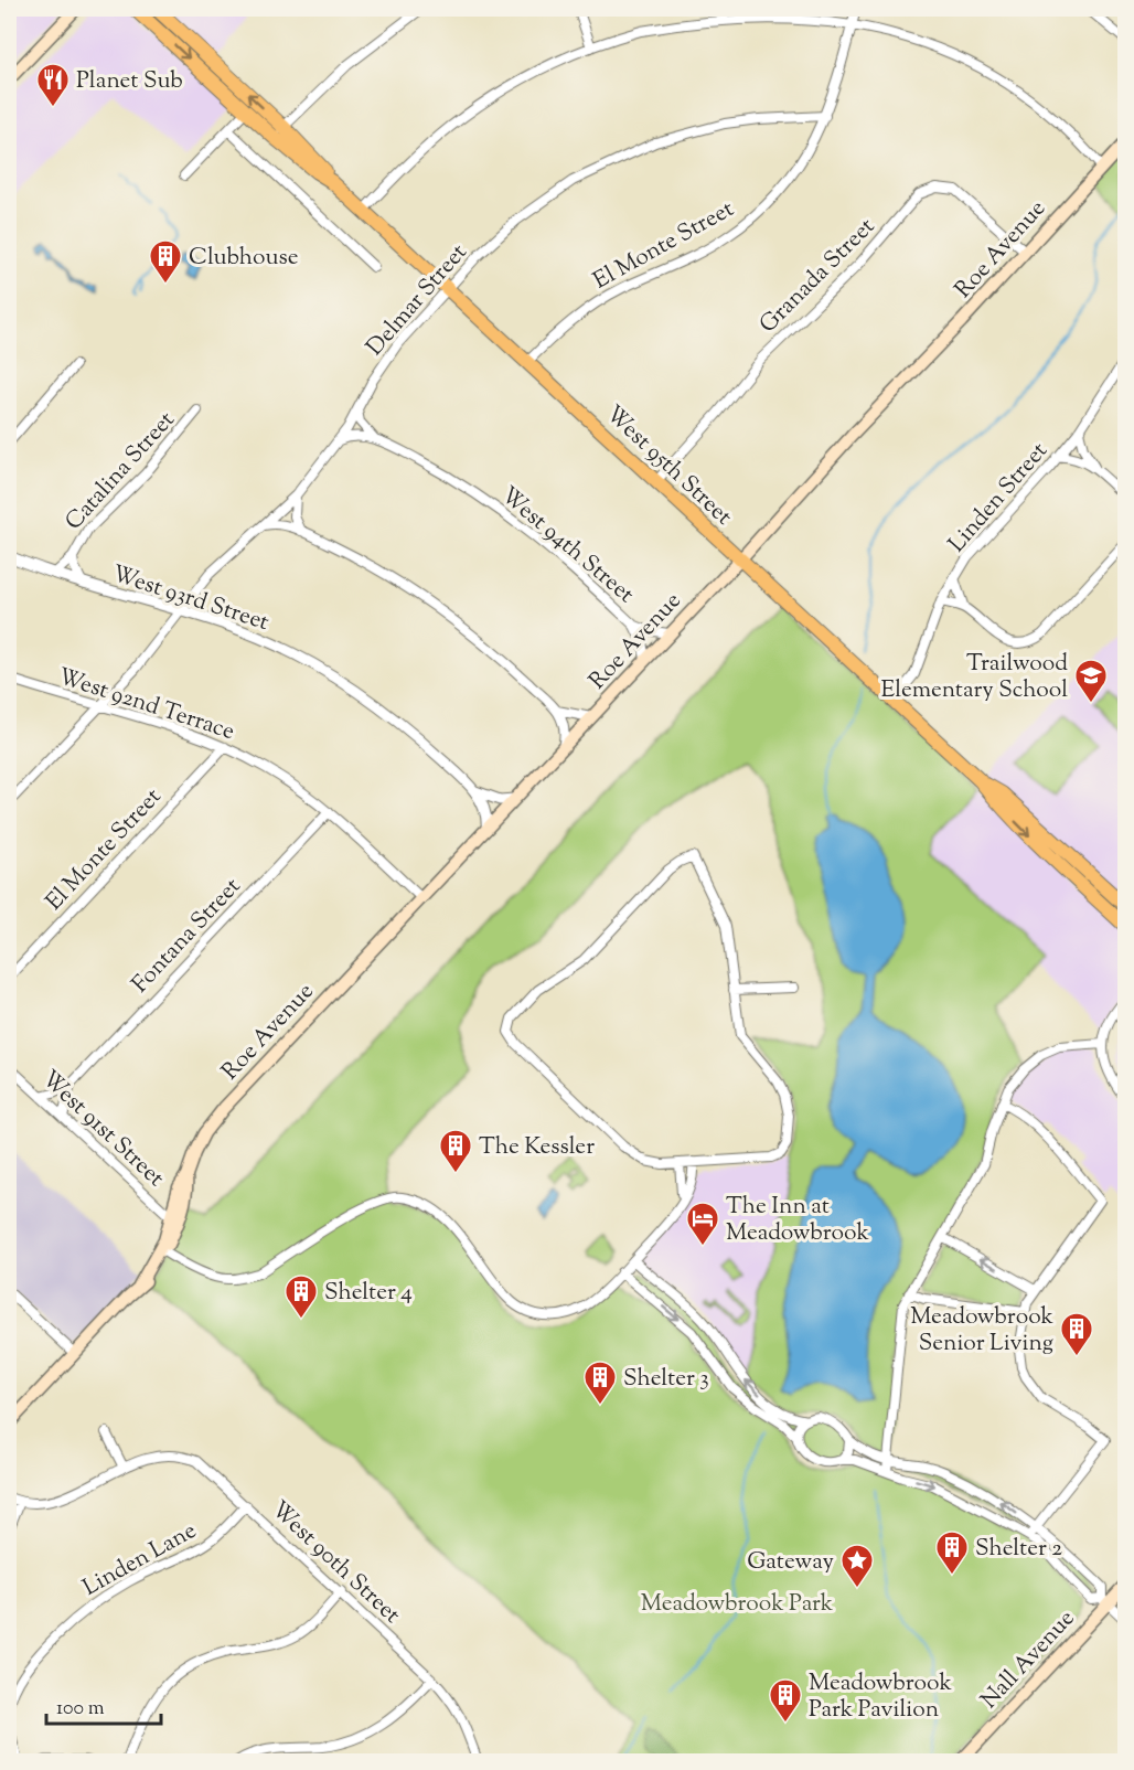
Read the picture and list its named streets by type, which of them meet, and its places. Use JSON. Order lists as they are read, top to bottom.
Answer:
{
  "streets": {
    "main road": ["Roe Avenue", "West 95th Street", "Nall Avenue"],
    "street": [
      "El Monte Street",
      "Granada Street",
      "Delmar Street",
      "Catalina Street",
      "Linden Street",
      "West 94th Street",
      "West 93rd Street",
      "West 92nd Terrace",
      "Fontana Street",
      "West 91st Street",
      "Linden Lane",
      "West 90th Street"
    ]
  },
  "crossings": [
    ["El Monte Street", "Delmar Street"],
    ["El Monte Street", "West 95th Street"],
    ["El Monte Street", "West 92nd Terrace"],
    ["Roe Avenue", "Granada Street"],
    ["Roe Avenue", "West 95th Street"],
    ["Roe Avenue", "West 94th Street"],
    ["Roe Avenue", "West 93rd Street"],
    ["Roe Avenue", "West 92nd Terrace"],
    ["Roe Avenue", "West 91st Street"],
    ["Granada Street", "West 95th Street"],
    ["Delmar Street", "West 95th Street"],
    ["Delmar Street", "West 94th Street"],
    ["Delmar Street", "West 93rd Street"],
    ["Delmar Street", "West 92nd Terrace"],
    ["West 95th Street", "Linden Street"],
    ["Catalina Street", "West 93rd Street"],
    ["West 92nd Terrace", "Fontana Street"],
    ["Fontana Street", "West 91st Street"],
    ["Linden Lane", "West 90th Street"]
  ],
  "parks": ["Meadowbrook Park"],
  "places": {
    "restaurant": ["Planet Sub"],
    "building": [
      "Clubhouse",
      "The Kessler",
      "Shelter 4",
      "Meadowbrook Senior Living",
      "Shelter 3",
      "Shelter 2",
      "Meadowbrook Park Pavilion"
    ],
    "school or university": ["Trailwood Elementary School"],
    "hotel": ["The Inn at Meadowbrook"],
    "place": ["Gateway"]
  },
  "scale_bar": "100 m"
}
